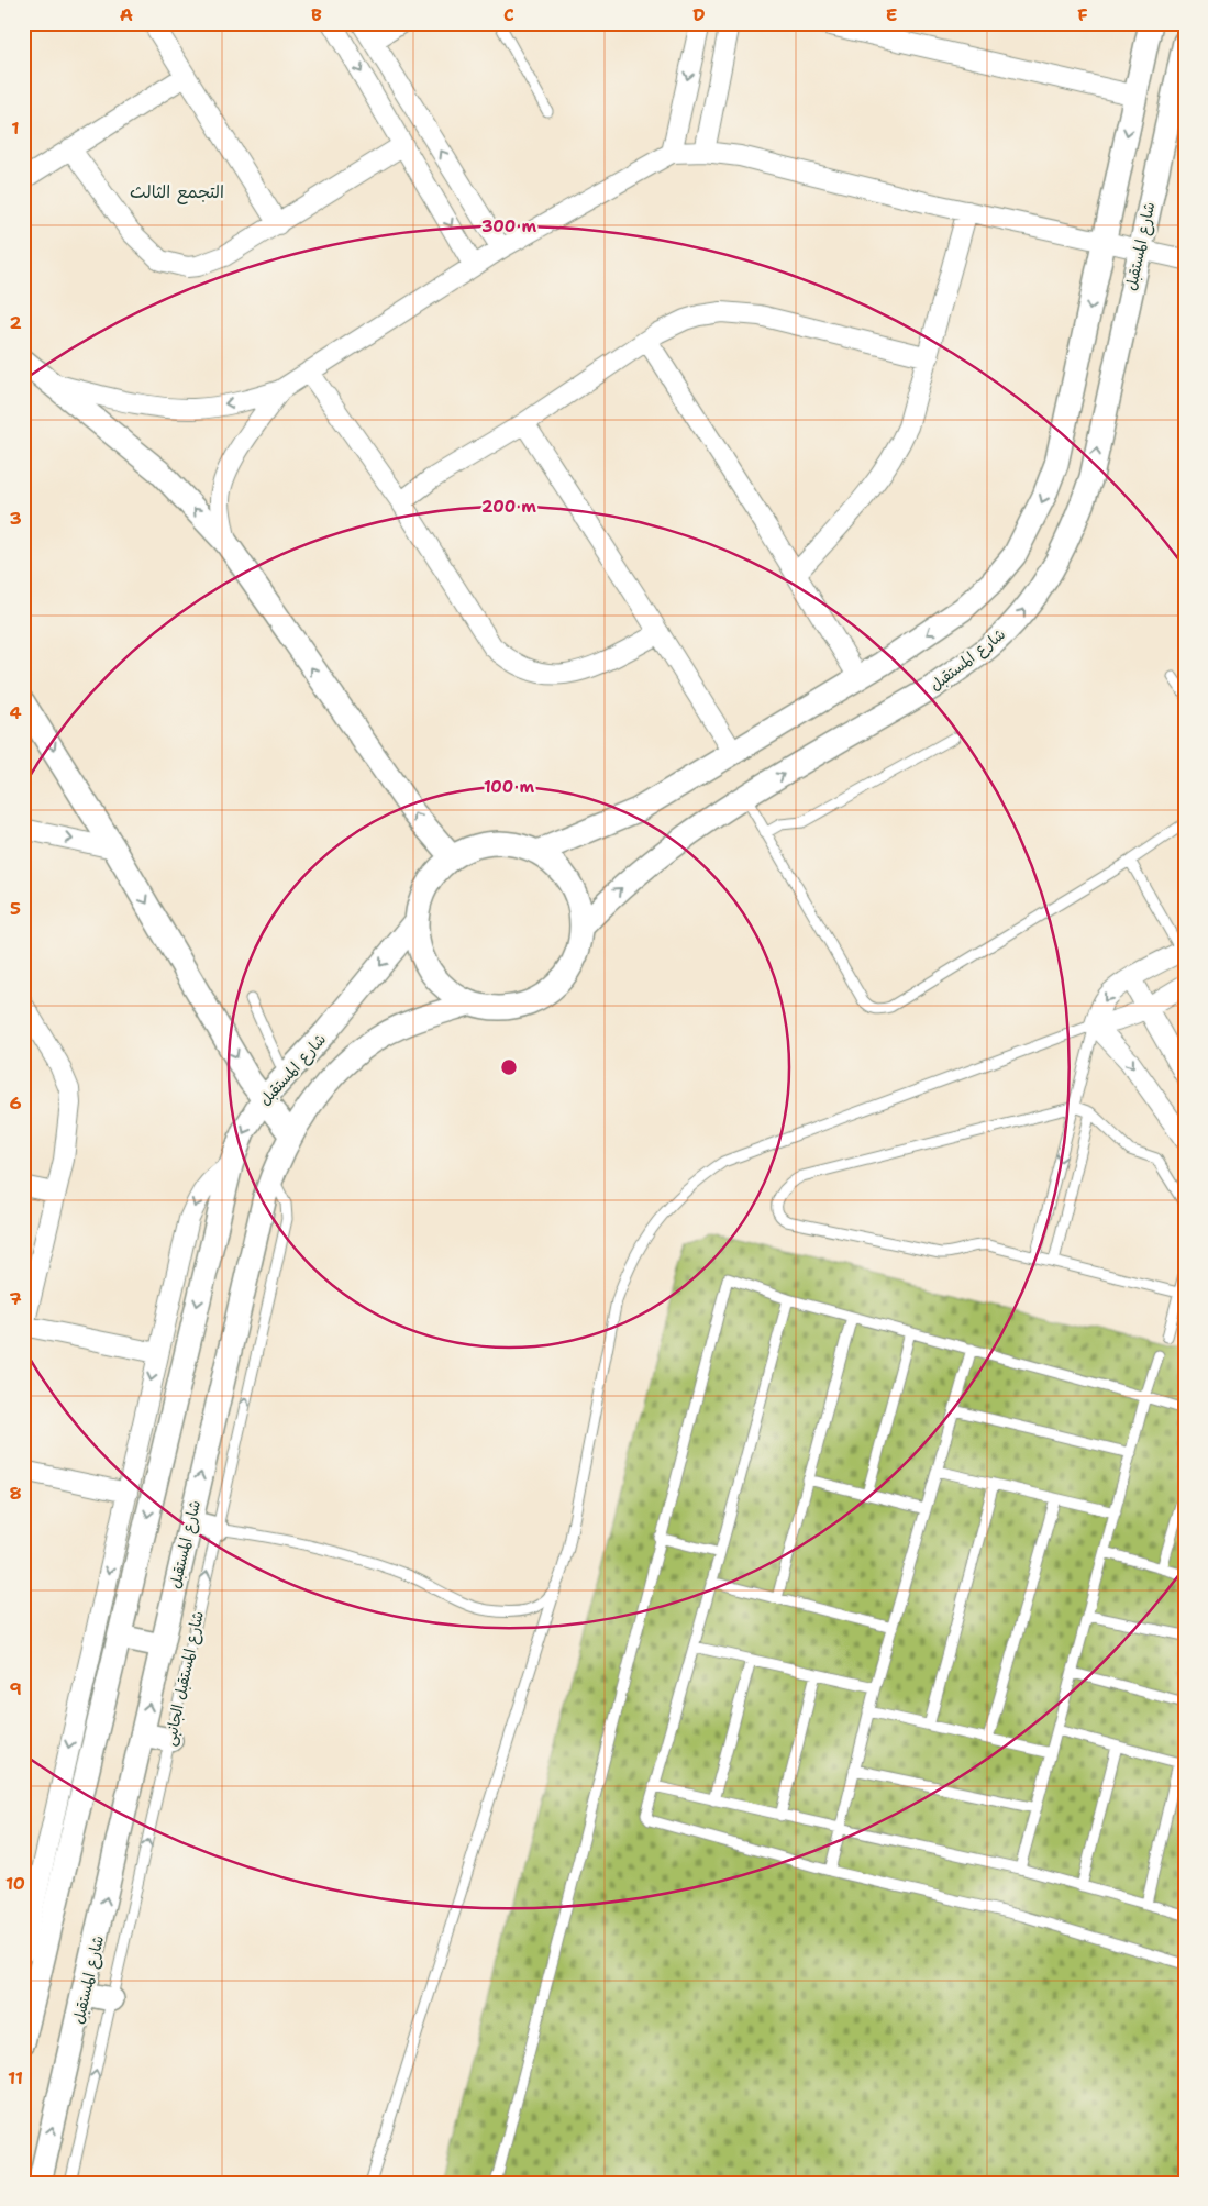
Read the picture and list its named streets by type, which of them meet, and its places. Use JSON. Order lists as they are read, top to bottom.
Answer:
{
  "streets": {
    "street": ["شارع المستقبل"],
    "lane": ["شارع المستقبل الجانبى"]
  },
  "crossings": [
    ["شارع المستقبل", "شارع المستقبل الجانبى"]
  ],
  "one_way": ["شارع المستقبل الجانبى"],
  "districts": ["التجمع الثالث"],
  "grid": {
    "columns": [
      "A",
      "B",
      "C",
      "D",
      "E",
      "F"
    ],
    "rows": [
      "1",
      "2",
      "3",
      "4",
      "5",
      "6",
      "7",
      "8",
      "9",
      "10",
      "11"
    ]
  },
  "rings": ["300 m", "200 m", "100 m"]
}
